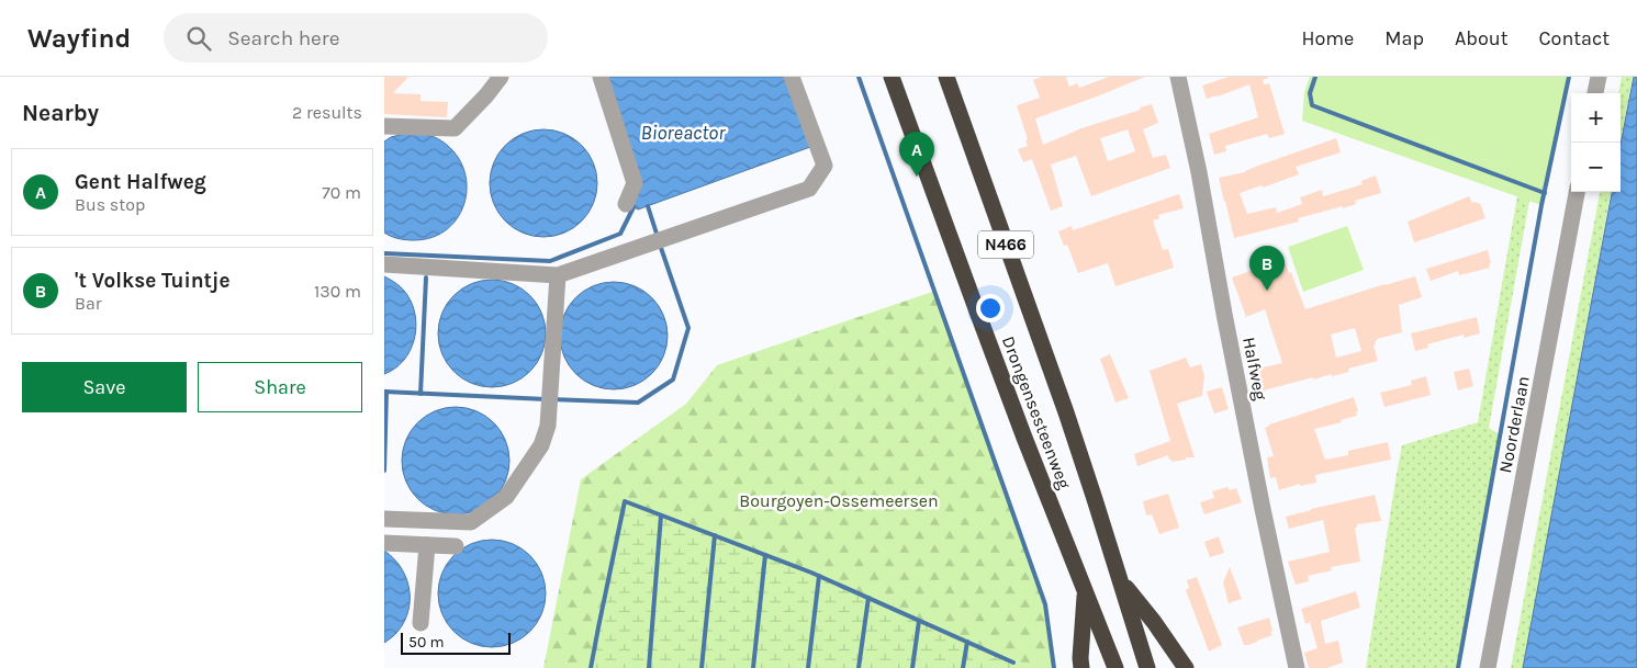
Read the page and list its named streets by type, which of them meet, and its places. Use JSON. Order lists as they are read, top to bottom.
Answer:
{
  "streets": {
    "highway": ["N466", "Drongensesteenweg"],
    "street": ["Halfweg", "Noorderlaan"]
  },
  "water": ["Bioreactor"],
  "parks": ["Bourgoyen-Ossemeersen"],
  "scale_bar": "50 m",
  "page": {
    "header": "Wayfind",
    "search": "Search here",
    "nav": [
      "Home",
      "Map",
      "About",
      "Contact"
    ],
    "heading": ["Nearby", "2 results"],
    "map_buttons": ["+", "−"],
    "pins": ["A", "B"],
    "list": [
      {
        "mark": "A",
        "name": "Gent Halfweg",
        "note": "Bus stop",
        "value": "70 m"
      },
      {
        "mark": "B",
        "name": "'t Volkse Tuintje",
        "note": "Bar",
        "value": "130 m"
      }
    ],
    "buttons": ["Save", "Share"],
    "scale": "50 m"
  }
}
